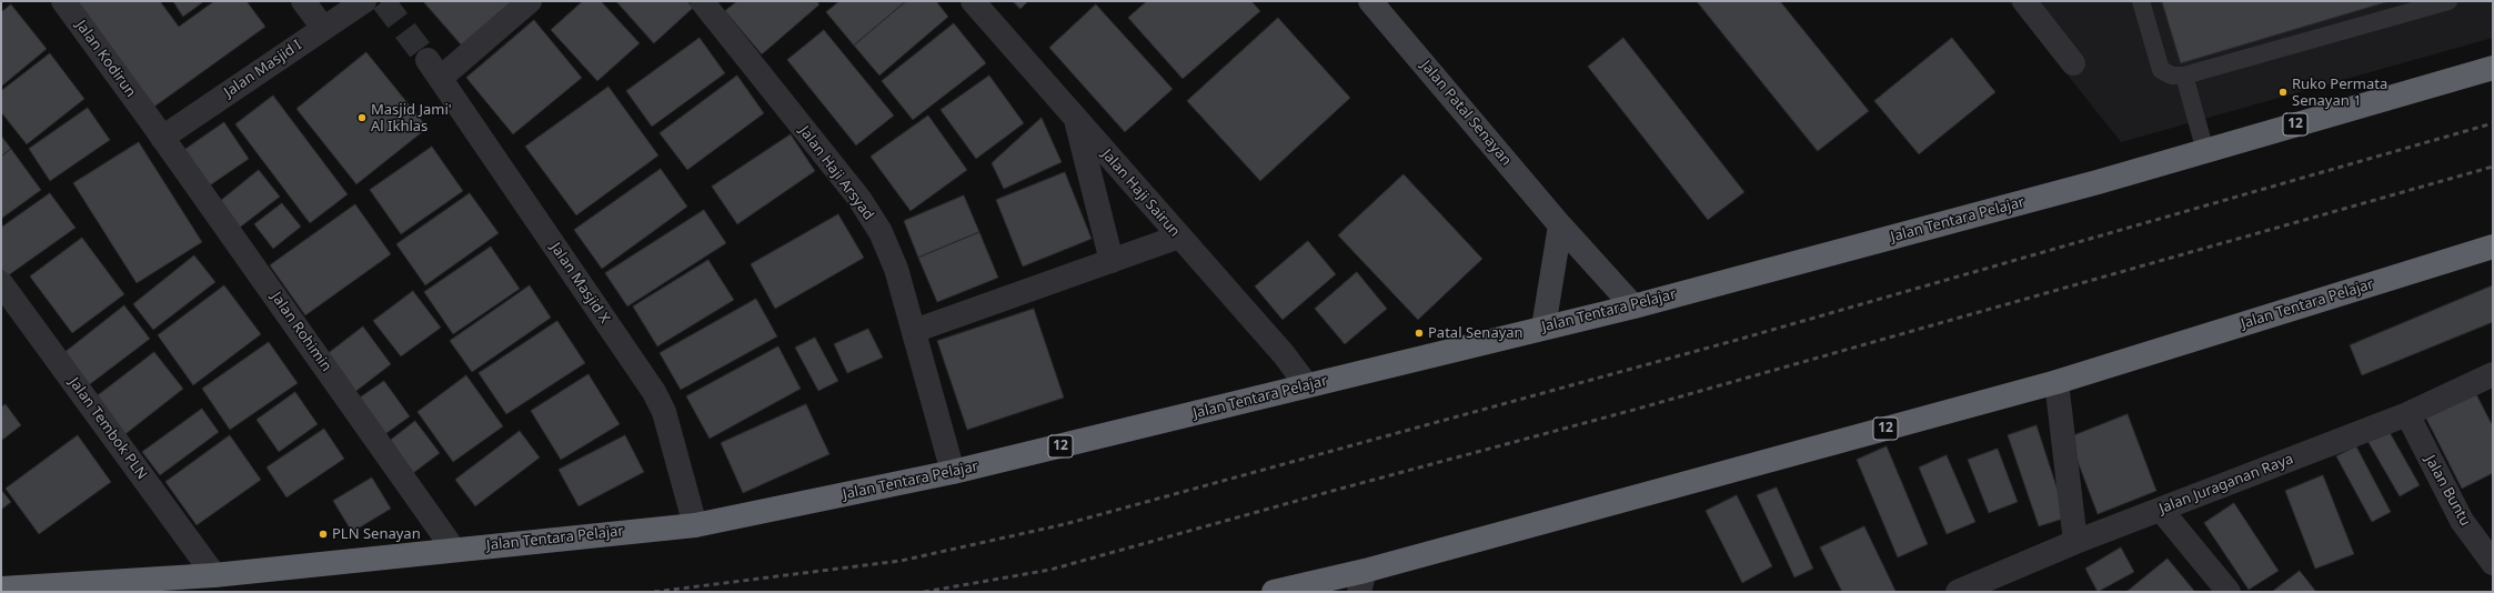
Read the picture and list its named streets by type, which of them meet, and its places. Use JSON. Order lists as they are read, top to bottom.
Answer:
{
  "streets": {
    "highway": ["12", "Jalan Tentara Pelajar"],
    "street": [
      "Jalan Kodirun",
      "Jalan Masjid I",
      "Jalan Patal Senayan",
      "Jalan Haji Arsyad",
      "Jalan Haji Sairun",
      "Jalan Masjid X",
      "Jalan Rohimin",
      "Jalan Tembok PLN",
      "Jalan Juraganan Raya",
      "Jalan Buntu"
    ]
  },
  "crossings": [
    ["Jalan Kodirun", "Jalan Rohimin"],
    ["Jalan Masjid I", "Jalan Rohimin"],
    ["Jalan Patal Senayan", "Jalan Tentara Pelajar"],
    ["Jalan Haji Arsyad", "Jalan Tentara Pelajar"],
    ["Jalan Haji Sairun", "Jalan Tentara Pelajar"],
    ["Jalan Tentara Pelajar", "Jalan Masjid X"],
    ["Jalan Tentara Pelajar", "Jalan Rohimin"],
    ["Jalan Tentara Pelajar", "Jalan Tembok PLN"],
    ["Jalan Juraganan Raya", "Jalan Buntu"]
  ],
  "places": [
    "Ruko Permata Senayan 1",
    "Masjid Jami' Al Ikhlas",
    "Patal Senayan",
    "PLN Senayan"
  ]
}
